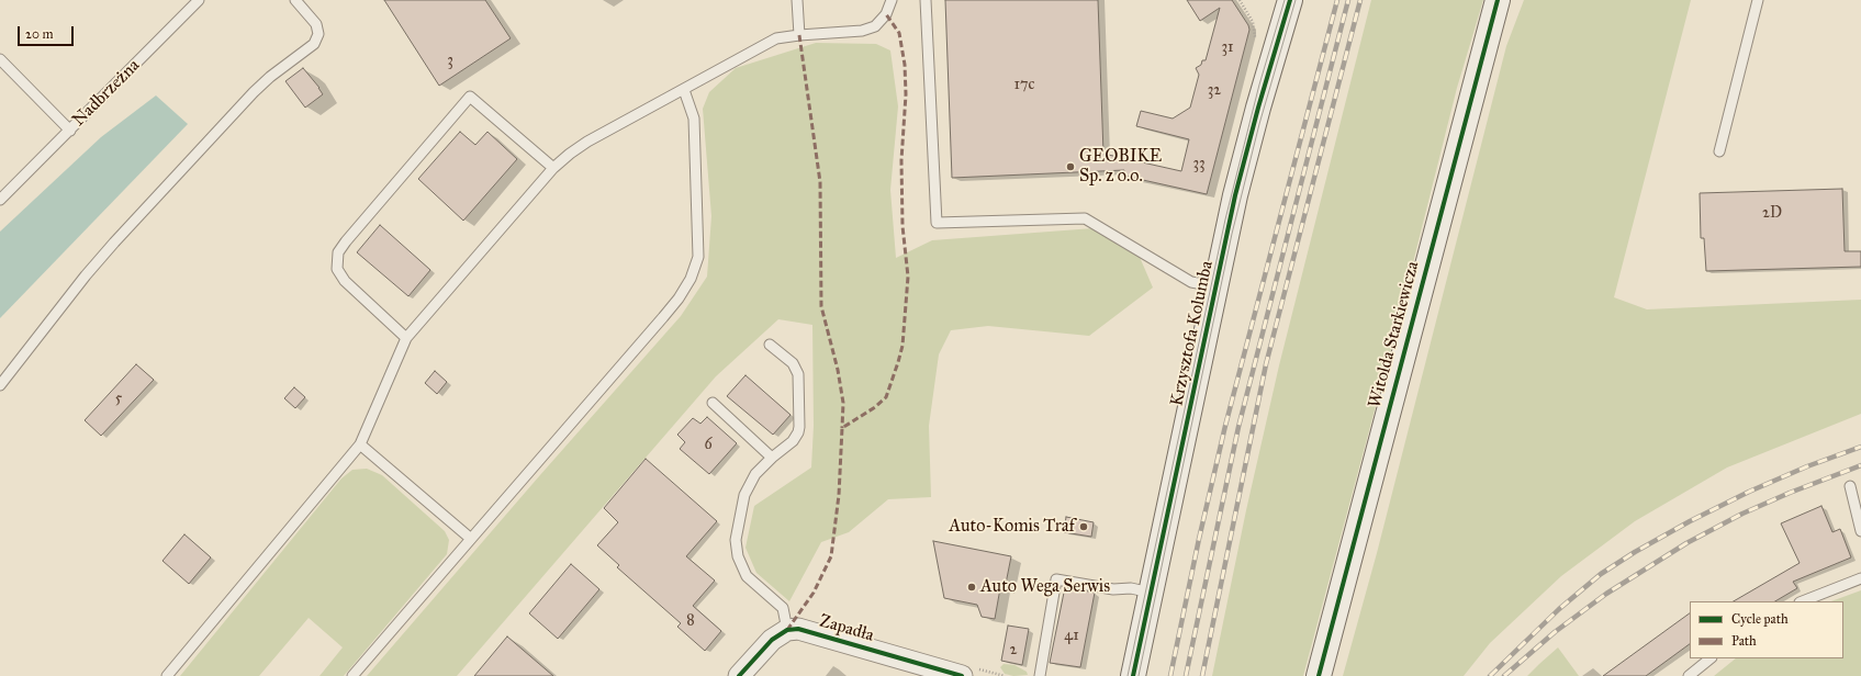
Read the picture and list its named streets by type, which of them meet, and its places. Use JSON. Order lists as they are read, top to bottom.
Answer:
{
  "streets": {
    "street": ["Krzysztofa Kolumba", "Witolda Starkiewicza", "Zapadła"],
    "lane": ["Nadbrzeżna"]
  },
  "places": ["GEOBIKE Sp. z o.o.", "Auto-Komis Traf", "Auto Wega Serwis"],
  "house_numbers": [
    "31",
    "3",
    "17c",
    "32",
    "33",
    "2D",
    "5",
    "6",
    "8",
    "41",
    "2"
  ],
  "legend": ["Cycle path", "Path"],
  "scale_bar": "20 m"
}
